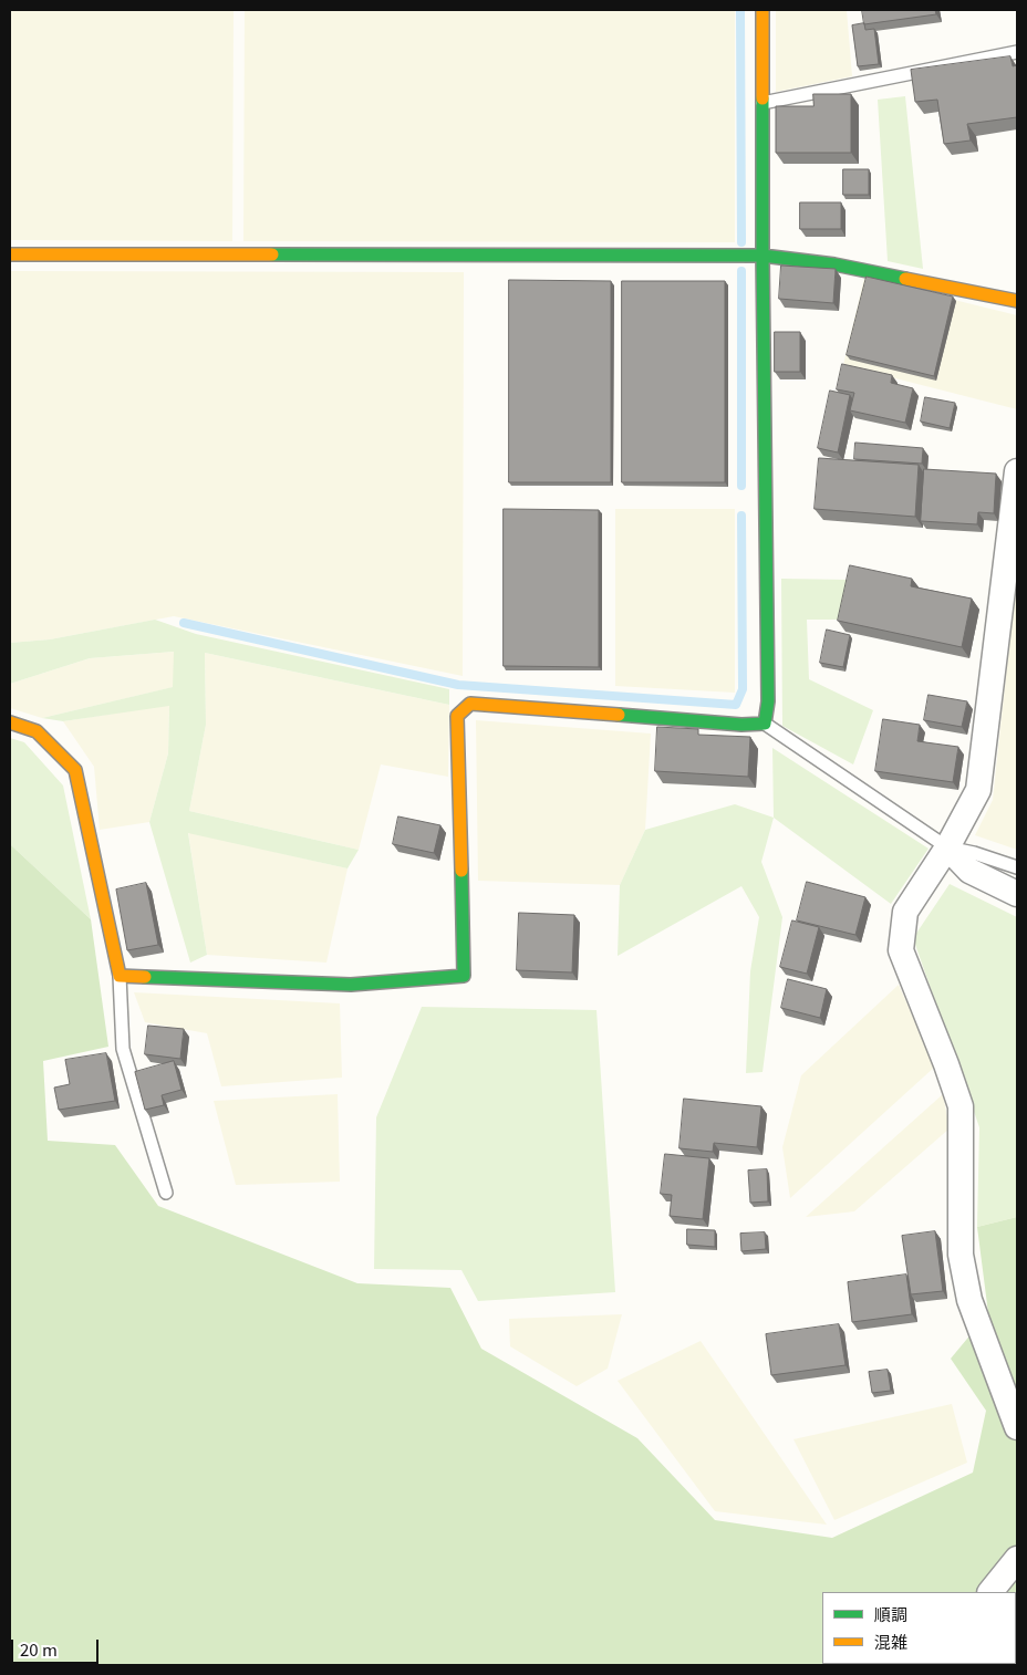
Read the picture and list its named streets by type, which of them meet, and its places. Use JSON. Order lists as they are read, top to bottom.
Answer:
{
  "legend": ["順調", "混雑"],
  "scale_bar": "20 m"
}
